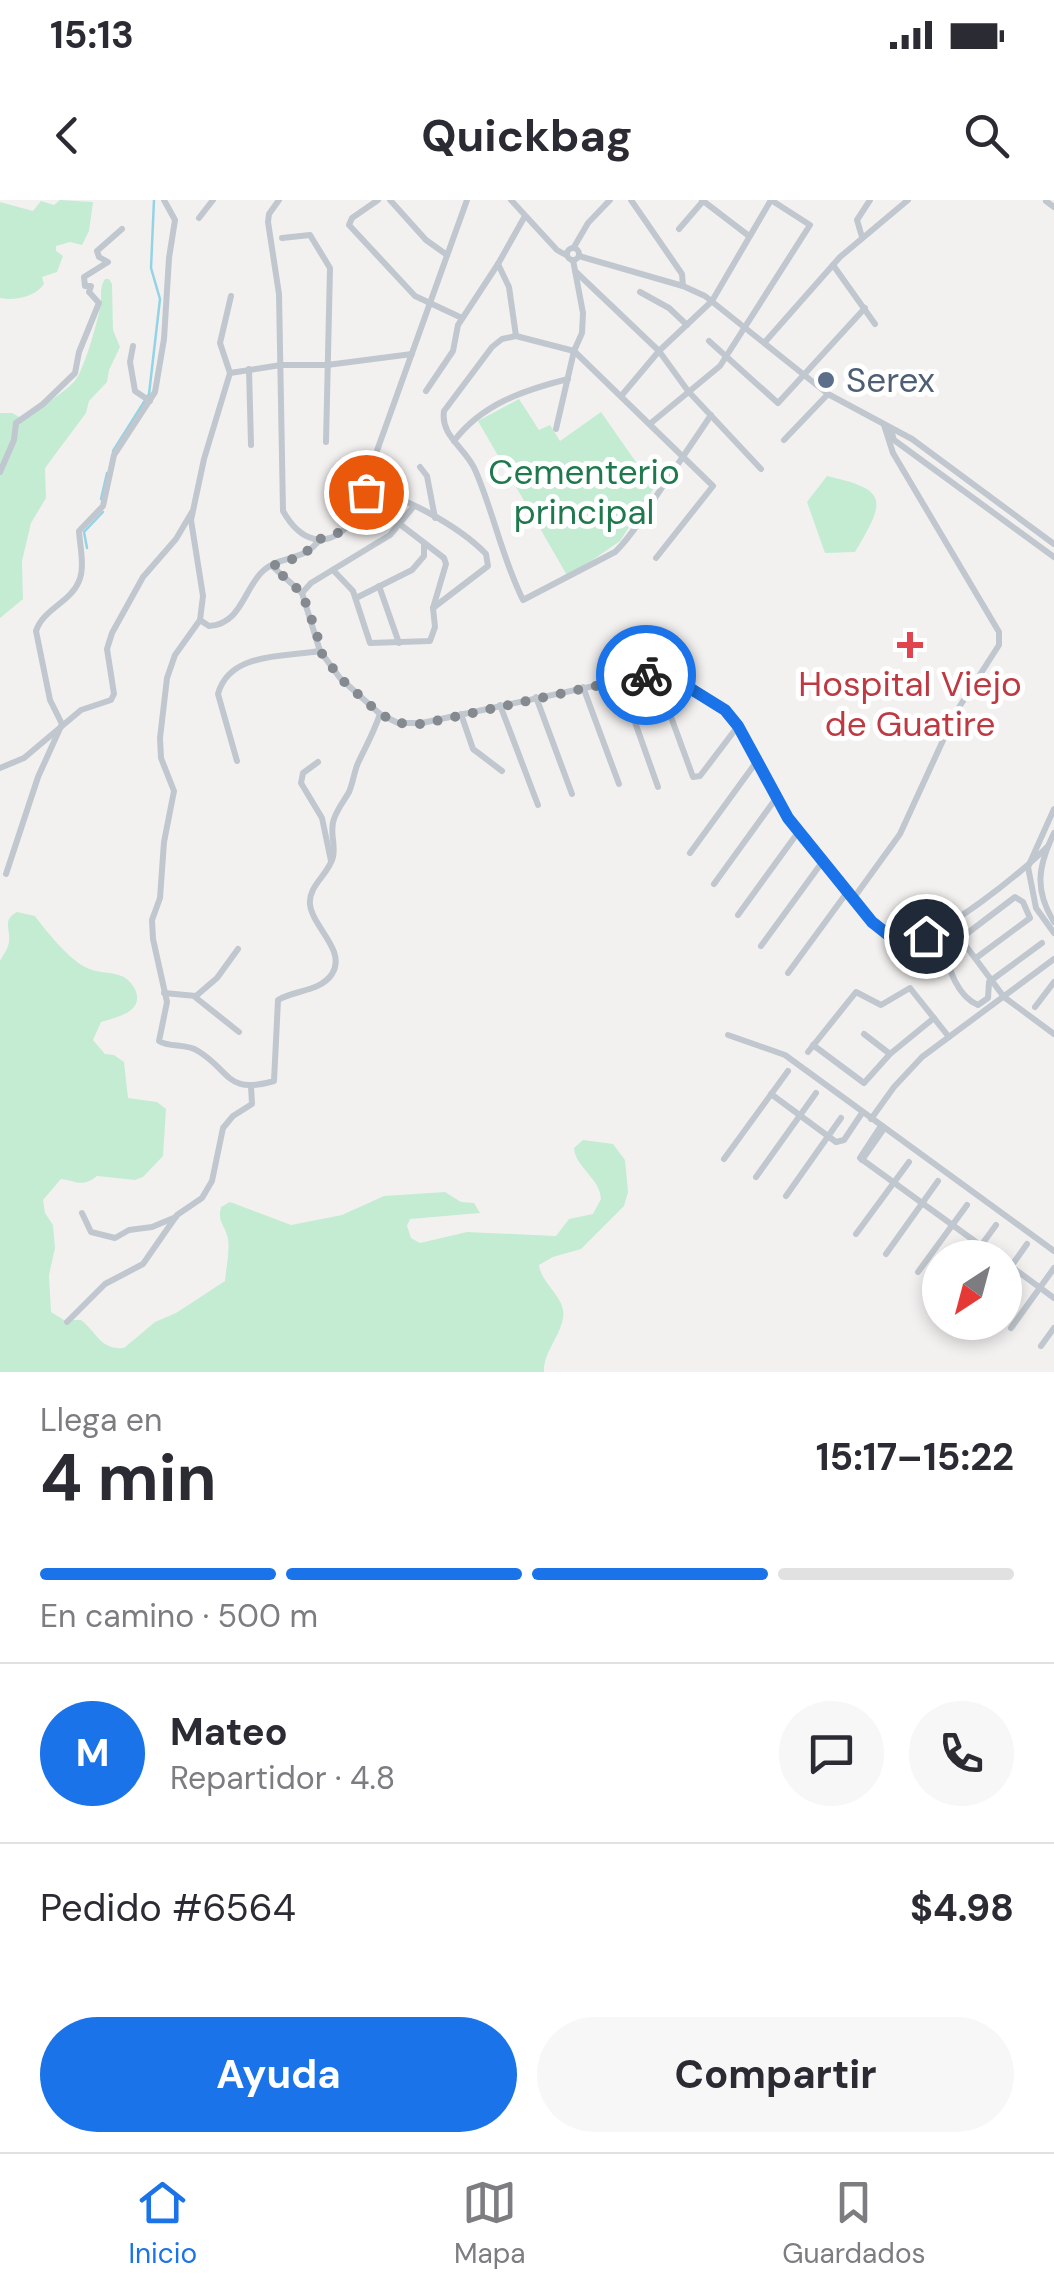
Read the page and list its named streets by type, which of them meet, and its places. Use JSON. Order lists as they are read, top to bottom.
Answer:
{
  "parks": ["Cementerio principal"],
  "places": {
    "other": ["Serex"],
    "health": ["Hospital Viejo de Guatire"]
  },
  "north": "bottom left",
  "page": {
    "status": "15:13",
    "header": "Quickbag",
    "heading": ["4 min", "Llega en", "15:17–15:22"],
    "panel": [
      "Mateo",
      "Repartidor · 4.8",
      "Pedido #6564",
      "$4.98"
    ],
    "bar": "En camino · 500 m",
    "round": "M",
    "buttons": ["Ayuda", "Compartir"],
    "tabs": ["Inicio", "Mapa", "Guardados"]
  }
}
